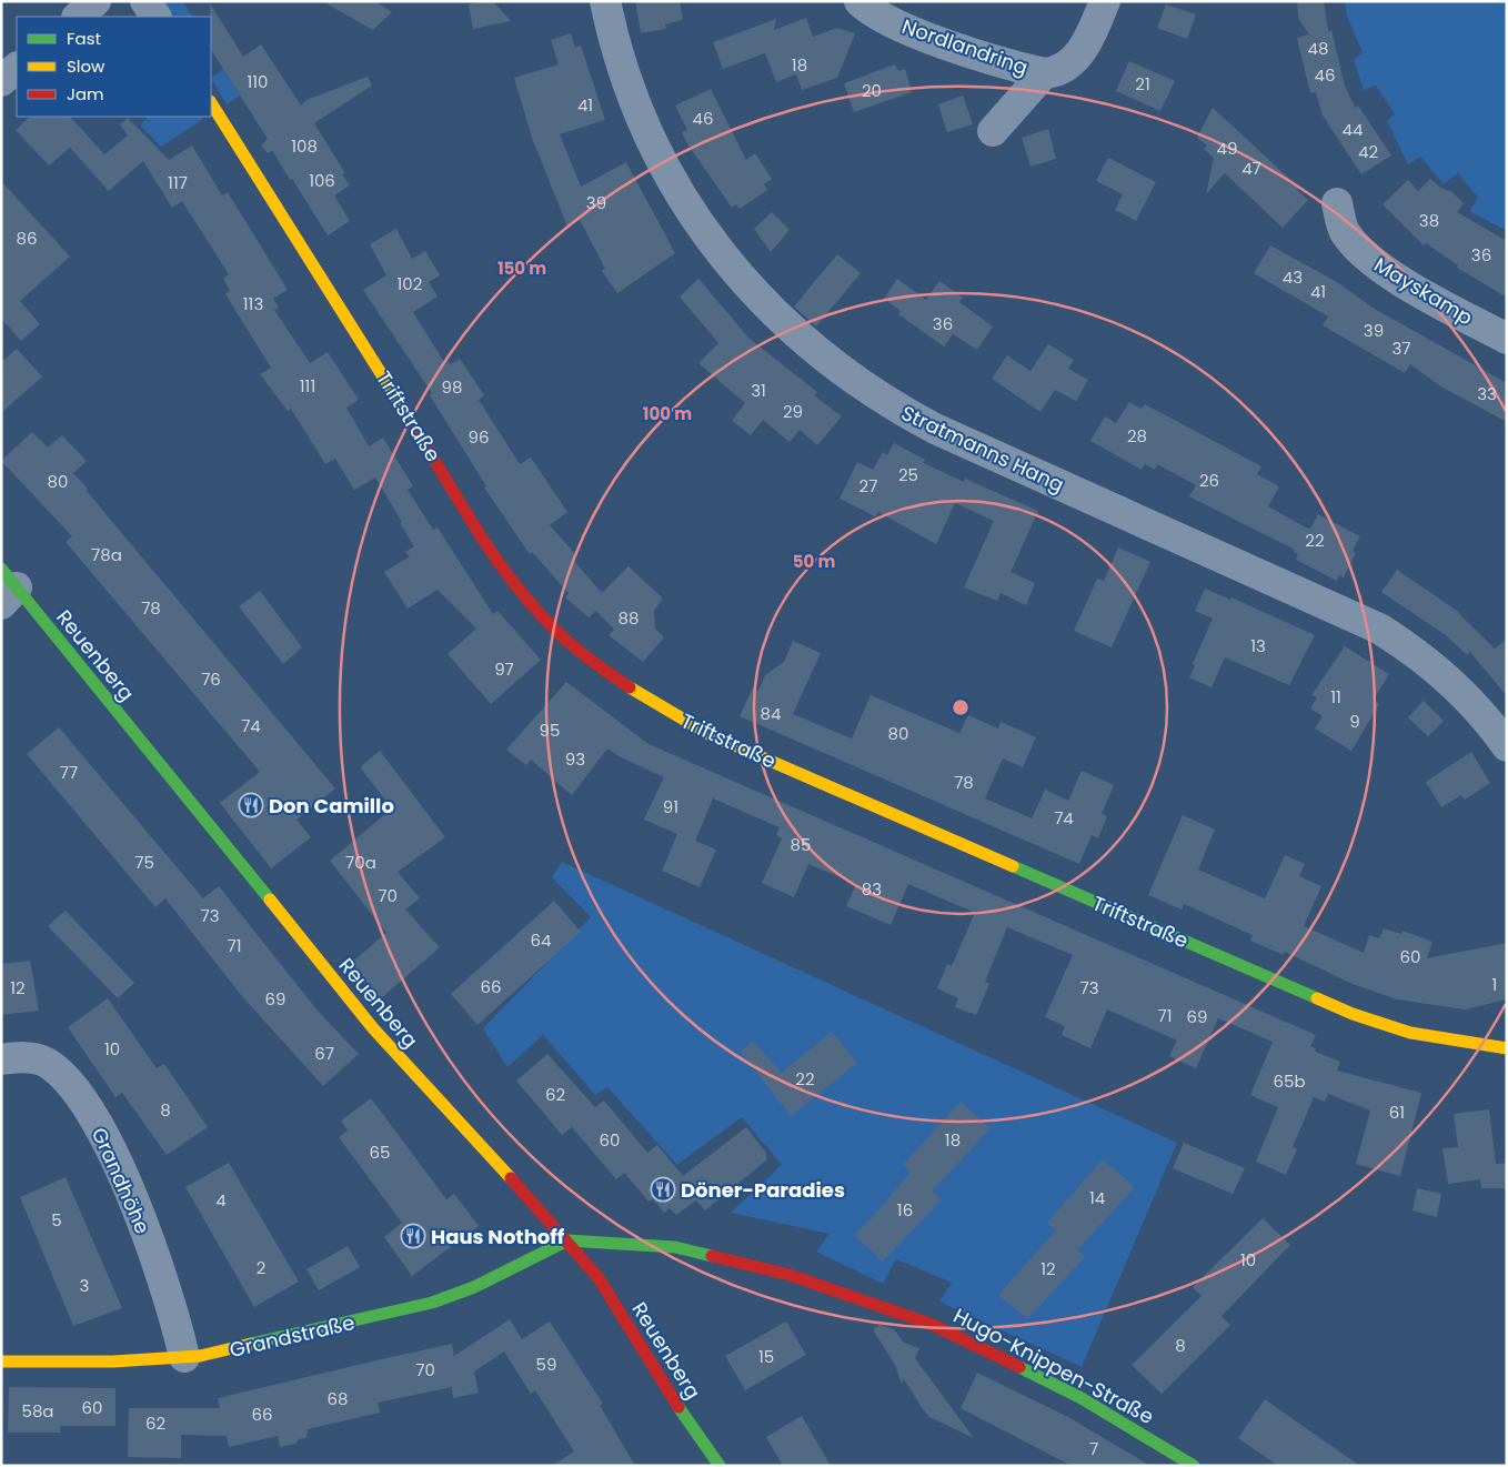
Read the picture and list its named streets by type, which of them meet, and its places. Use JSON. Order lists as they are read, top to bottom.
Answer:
{
  "streets": {
    "street": [
      "Nordlandring",
      "Mayskamp",
      "Triftstraße",
      "Stratmanns Hang",
      "Reuenberg",
      "Grandhöhe",
      "Grandstraße",
      "Hugo-Knippen-Straße"
    ]
  },
  "crossings": [
    ["Reuenberg", "Grandstraße"],
    ["Reuenberg", "Hugo-Knippen-Straße"],
    ["Grandhöhe", "Grandstraße"],
    ["Grandstraße", "Hugo-Knippen-Straße"]
  ],
  "places": {
    "restaurant": ["Don Camillo", "Döner-Paradies", "Haus Nothoff"]
  },
  "house_numbers": [
    "48",
    "18",
    "46",
    "110",
    "21",
    "20",
    "41",
    "46",
    "44",
    "108",
    "49",
    "42",
    "47",
    "106",
    "117",
    "39",
    "38",
    "86",
    "36",
    "43",
    "102",
    "41",
    "113",
    "36",
    "39",
    "37",
    "111",
    "98",
    "31",
    "33",
    "29",
    "28",
    "96",
    "25",
    "26",
    "80",
    "27",
    "22",
    "78a",
    "78",
    "88",
    "13",
    "97",
    "76",
    "11",
    "84",
    "9",
    "74",
    "95",
    "80",
    "93",
    "77",
    "78",
    "91",
    "74",
    "85",
    "75",
    "70a",
    "83",
    "70",
    "73",
    "64",
    "71",
    "60",
    "1",
    "66",
    "12",
    "73",
    "69",
    "71",
    "69",
    "10",
    "67",
    "22",
    "65b",
    "62",
    "8",
    "61",
    "60",
    "18",
    "65",
    "14",
    "4",
    "16",
    "5",
    "10",
    "2",
    "12",
    "3",
    "8",
    "15",
    "59",
    "70",
    "68",
    "60",
    "58a",
    "66",
    "62",
    "7"
  ],
  "legend": ["Fast", "Slow", "Jam"],
  "rings": ["150 m", "100 m", "50 m"]
}
